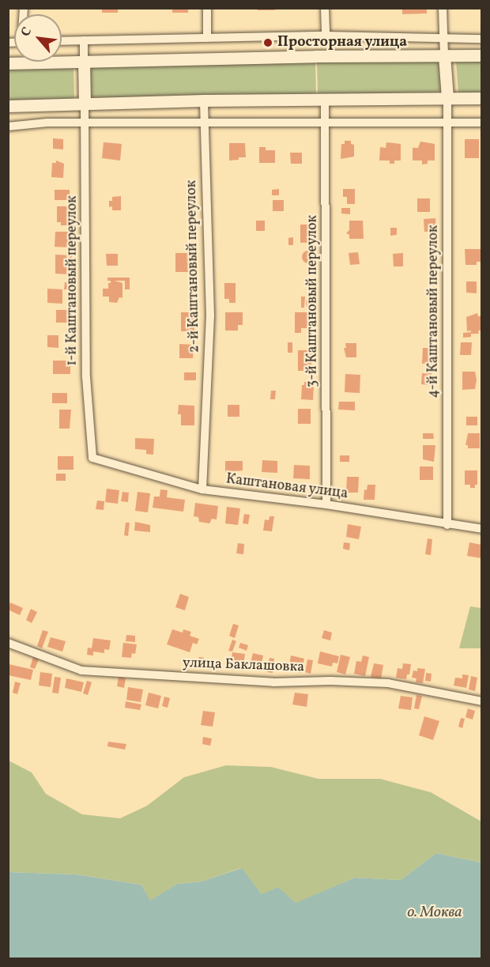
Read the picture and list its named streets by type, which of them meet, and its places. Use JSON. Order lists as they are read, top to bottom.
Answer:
{
  "streets": {
    "street": [
      "2-й Каштановый переулок",
      "1-й Каштановый переулок",
      "3-й Каштановый переулок",
      "4-й Каштановый переулок",
      "Каштановая улица",
      "улица Баклашовка"
    ]
  },
  "crossings": [
    ["2-й Каштановый переулок", "Каштановая улица"],
    ["1-й Каштановый переулок", "Каштановая улица"],
    ["3-й Каштановый переулок", "Каштановая улица"],
    ["4-й Каштановый переулок", "Каштановая улица"]
  ],
  "water": ["о. Моква"],
  "places": ["Просторная улица"],
  "north": "top left"
}
